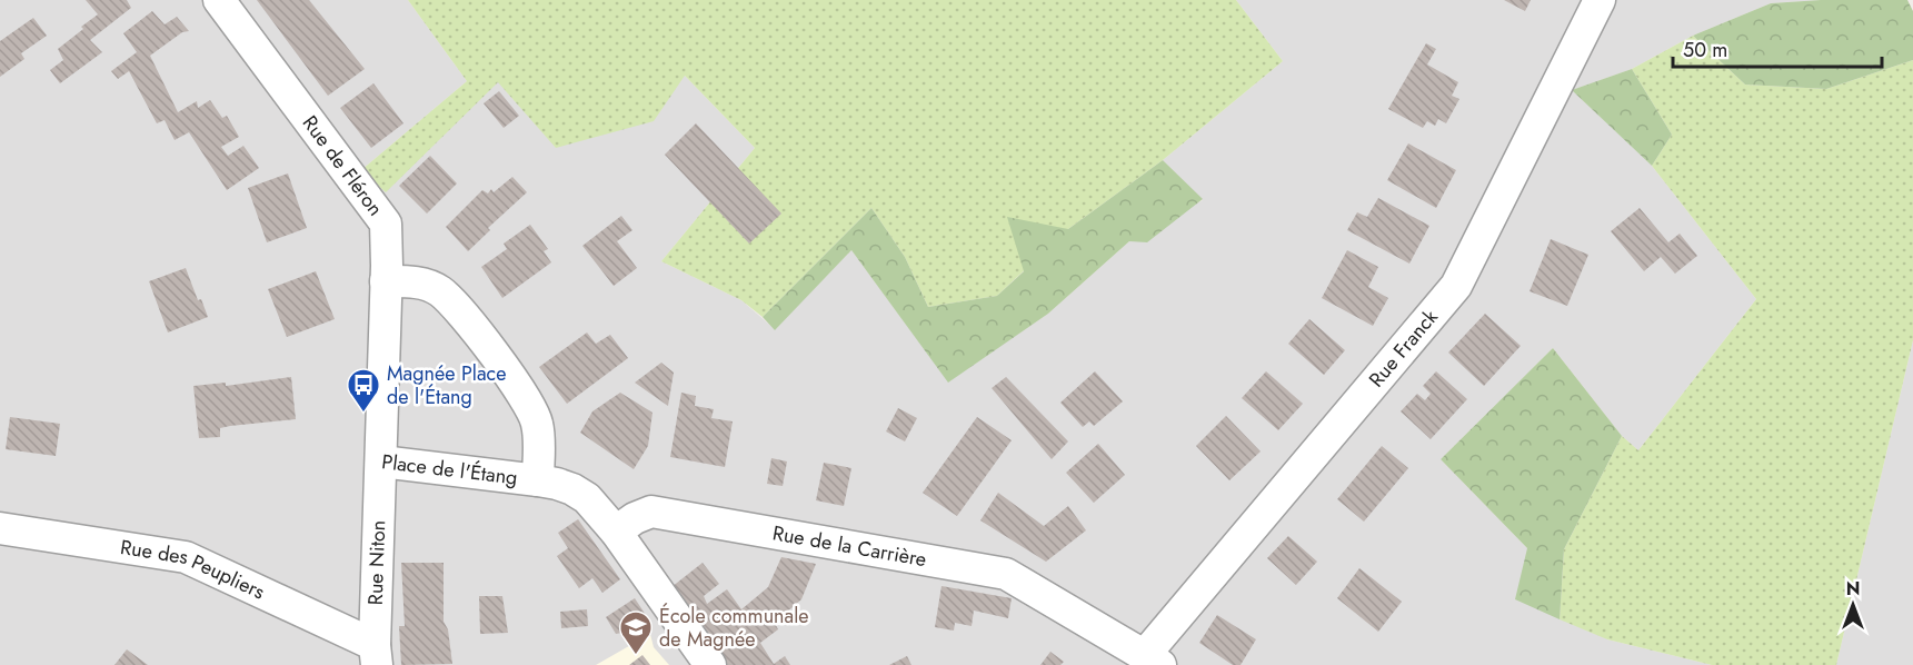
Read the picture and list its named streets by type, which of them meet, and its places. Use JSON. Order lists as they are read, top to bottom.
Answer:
{
  "streets": {
    "street": [
      "Rue de Fléron",
      "Rue Franck",
      "Place de l'Étang",
      "Rue de la Carrière",
      "Rue Niton",
      "Rue des Peupliers"
    ]
  },
  "crossings": [
    ["Rue de Fléron", "Place de l'Étang"],
    ["Rue Franck", "Rue de la Carrière"],
    ["Place de l'Étang", "Rue Niton"],
    ["Rue Niton", "Rue des Peupliers"]
  ],
  "places": {
    "bus stop": ["Magnée Place de l'Étang"],
    "school or university": ["École communale de Magnée"]
  },
  "scale_bar": "50 m",
  "north": "top"
}
